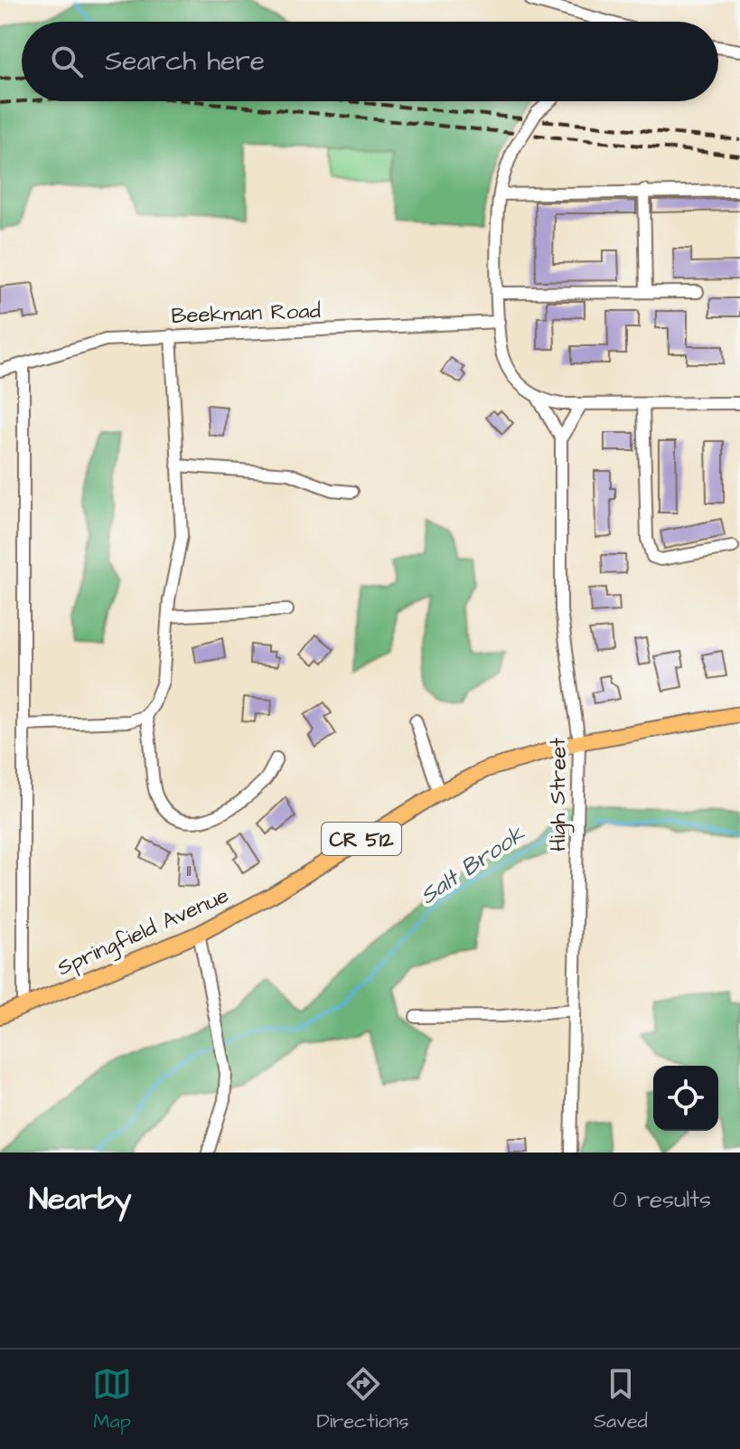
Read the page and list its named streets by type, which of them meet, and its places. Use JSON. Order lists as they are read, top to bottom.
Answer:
{
  "streets": {
    "main road": ["CR 512", "Springfield Avenue"],
    "street": ["Beekman Road", "High Street"]
  },
  "crossings": [
    ["High Street", "Springfield Avenue"]
  ],
  "water": ["Salt Brook"],
  "house_numbers": ["11"],
  "page": {
    "search": "Search here",
    "heading": ["Nearby", "0 results"],
    "nav": ["Map", "Directions", "Saved"]
  }
}
